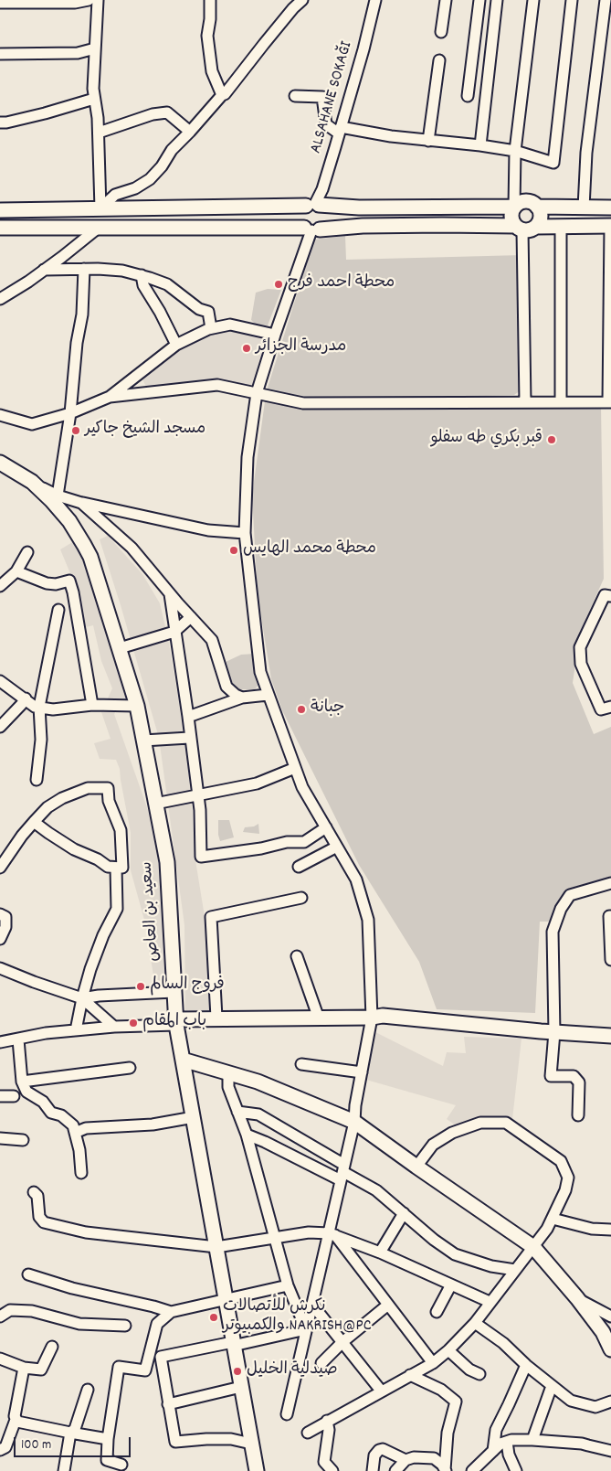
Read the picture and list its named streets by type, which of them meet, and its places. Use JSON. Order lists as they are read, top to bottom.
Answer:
{
  "streets": {
    "main road": ["سعيد بن العاص"]
  },
  "places": [
    "محطة احمد فرج",
    "مدرسة الجزائر",
    "مسجد الشيخ جاكير",
    "قبر بكري طه سفلو",
    "محطة محمد الهايس",
    "جبانة",
    "فروج السالم",
    "باب المقام",
    "نكرش للأتصالات والكمبيوتر NAKRISH@PC",
    "صيدلية الخليل"
  ],
  "scale_bar": "100 m"
}
